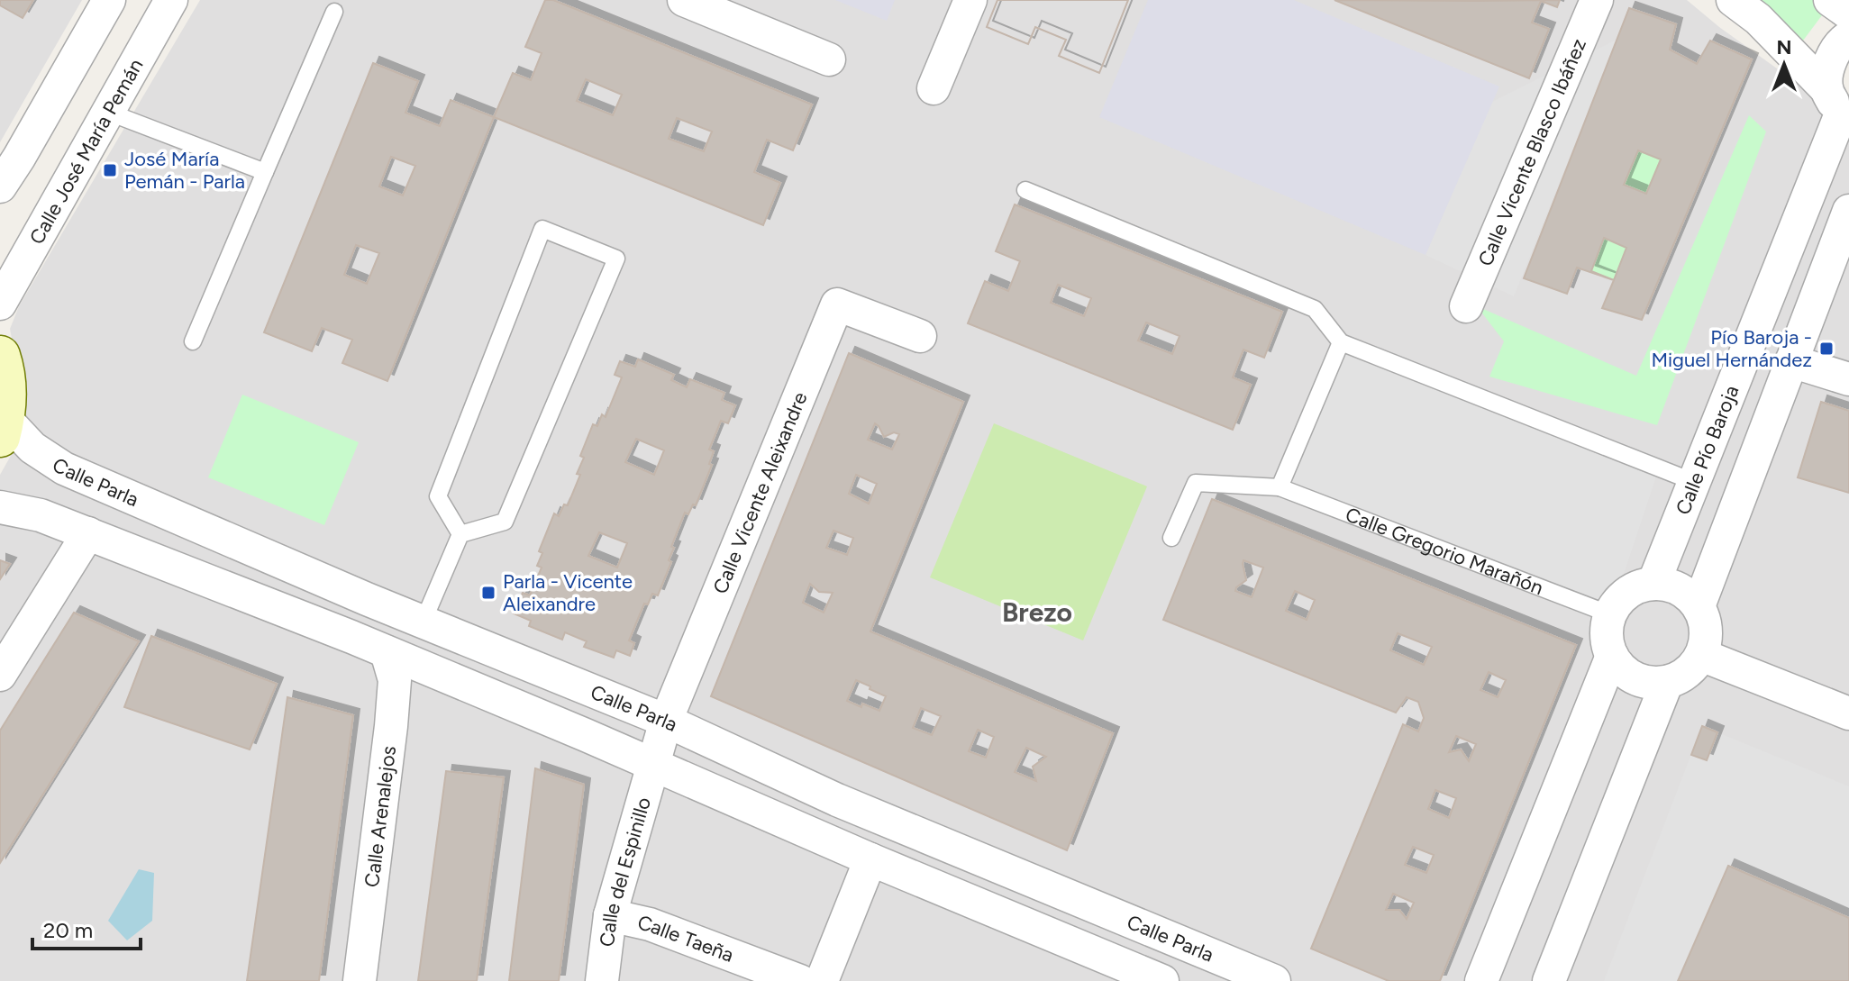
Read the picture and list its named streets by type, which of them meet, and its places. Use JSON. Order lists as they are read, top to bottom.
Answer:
{
  "streets": {
    "street": [
      "Calle José María Pemán",
      "Calle Vicente Blasco Ibáñez",
      "Calle Pío Baroja",
      "Calle Parla",
      "Calle Vicente Aleixandre",
      "Calle Arenalejos",
      "Calle del Espinillo",
      "Calle Taeña"
    ],
    "lane": ["Calle Gregorio Marañón"]
  },
  "crossings": [
    ["Calle Pío Baroja", "Calle Gregorio Marañón"],
    ["Calle Parla", "Calle Vicente Aleixandre"],
    ["Calle Vicente Aleixandre", "Calle del Espinillo"],
    ["Calle del Espinillo", "Calle Taeña"]
  ],
  "districts": ["Brezo"],
  "places": {
    "transit": ["José María Pemán - Parla", "Pío Baroja - Miguel Hernández", "Parla - Vicente Aleixandre"]
  },
  "scale_bar": "20 m",
  "north": "top"
}
